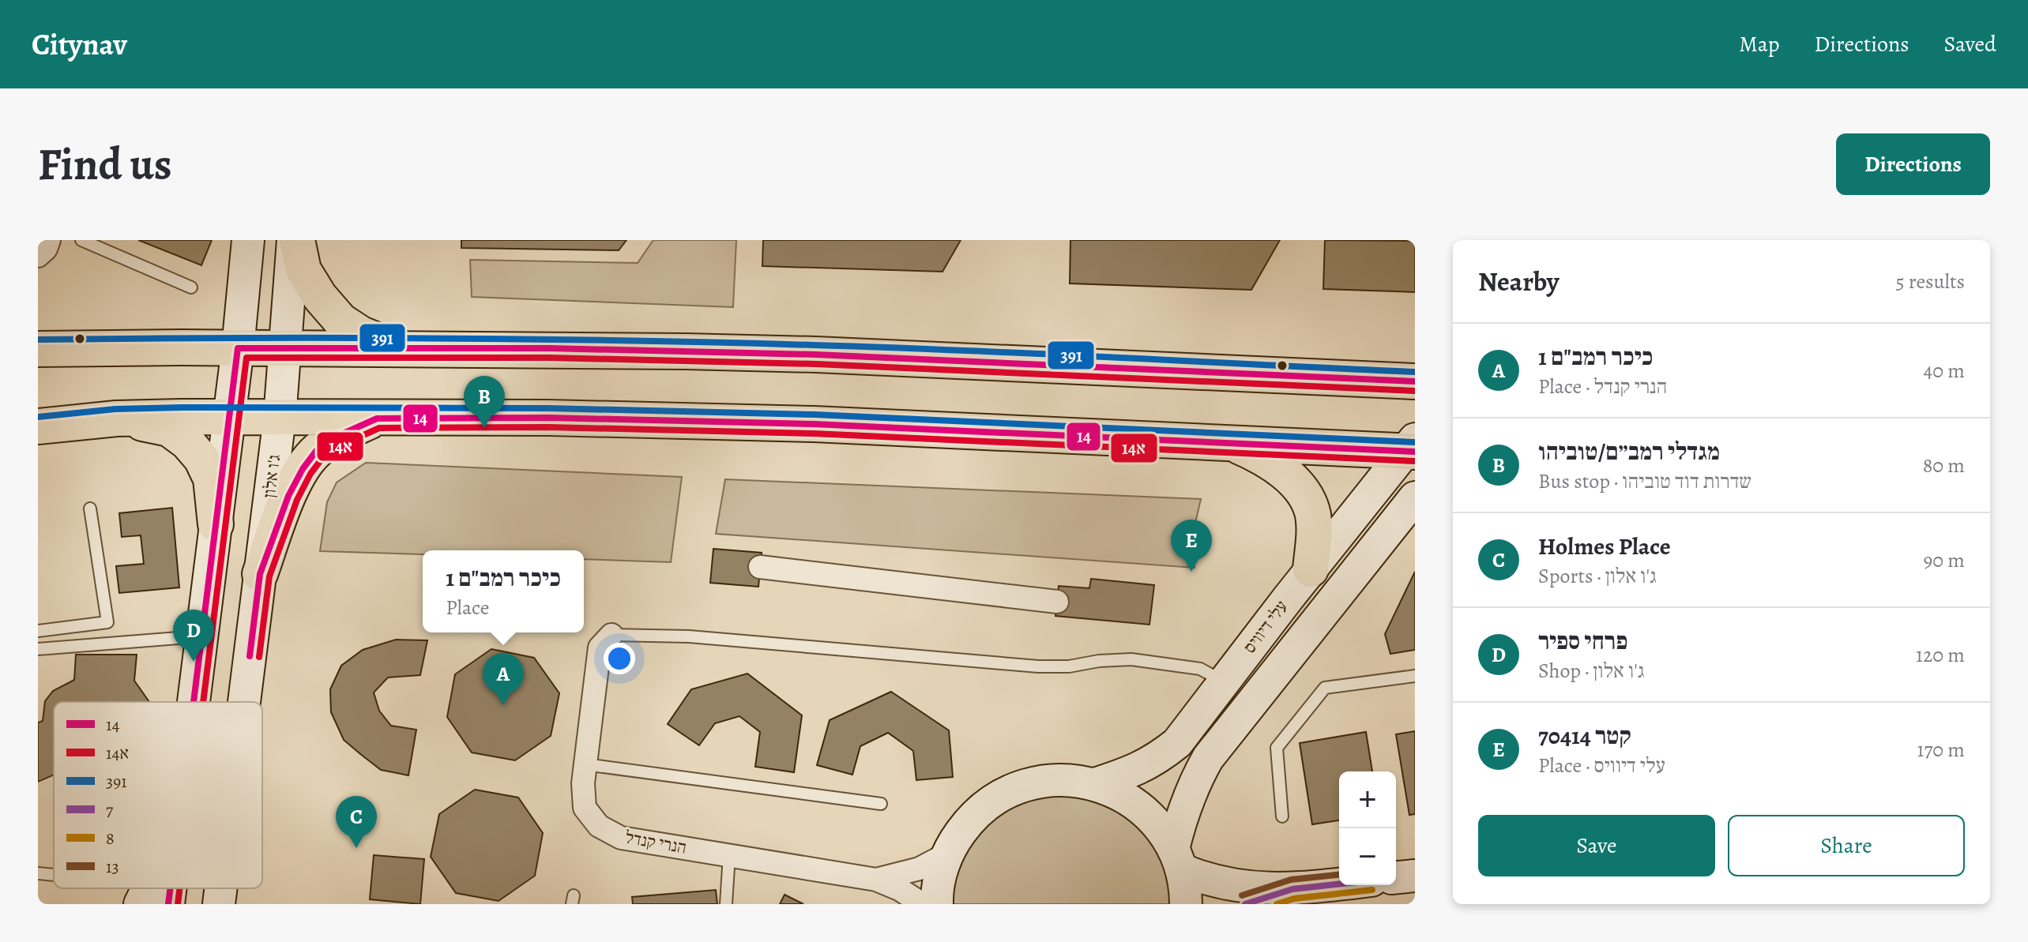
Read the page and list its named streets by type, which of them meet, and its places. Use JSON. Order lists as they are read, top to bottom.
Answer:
{
  "streets": {
    "street": ["ג'ו אלון", "עלי דיוויס", "הנרי קנדל"]
  },
  "lines": [
    "transit line 391",
    "transit line 14",
    "transit line 14א",
    "transit line 13",
    "transit line 7",
    "transit line 8"
  ],
  "legend": [
    "14",
    "14א",
    "391",
    "7",
    "8",
    "13"
  ],
  "page": {
    "header": "Citynav",
    "nav": ["Map", "Directions", "Saved"],
    "buttons": [
      "Directions",
      ["Save", "Share"]
    ],
    "title": "Find us",
    "heading": ["Nearby", "5 results"],
    "list": [
      {
        "mark": "A",
        "name": "כיכר רמב\"ם 1",
        "note": "Place · הנרי קנדל",
        "value": "40 m"
      },
      {
        "mark": "B",
        "name": "מגדלי רמב״ם/טוביהו",
        "note": "Bus stop · שדרות דוד טוביהו",
        "value": "80 m"
      },
      {
        "mark": "C",
        "name": "Holmes Place",
        "note": "Sports · ג'ו אלון",
        "value": "90 m"
      },
      {
        "mark": "D",
        "name": "פרחי ספיר",
        "note": "Shop · ג'ו אלון",
        "value": "120 m"
      },
      {
        "mark": "E",
        "name": "קטר 70414",
        "note": "Place · עלי דיוויס",
        "value": "170 m"
      }
    ],
    "pins": [
      "B",
      "E",
      "D",
      "A",
      "C"
    ],
    "popup": ["כיכר רמב\"ם 1", "Place"],
    "map_buttons": ["+", "−"]
  }
}
